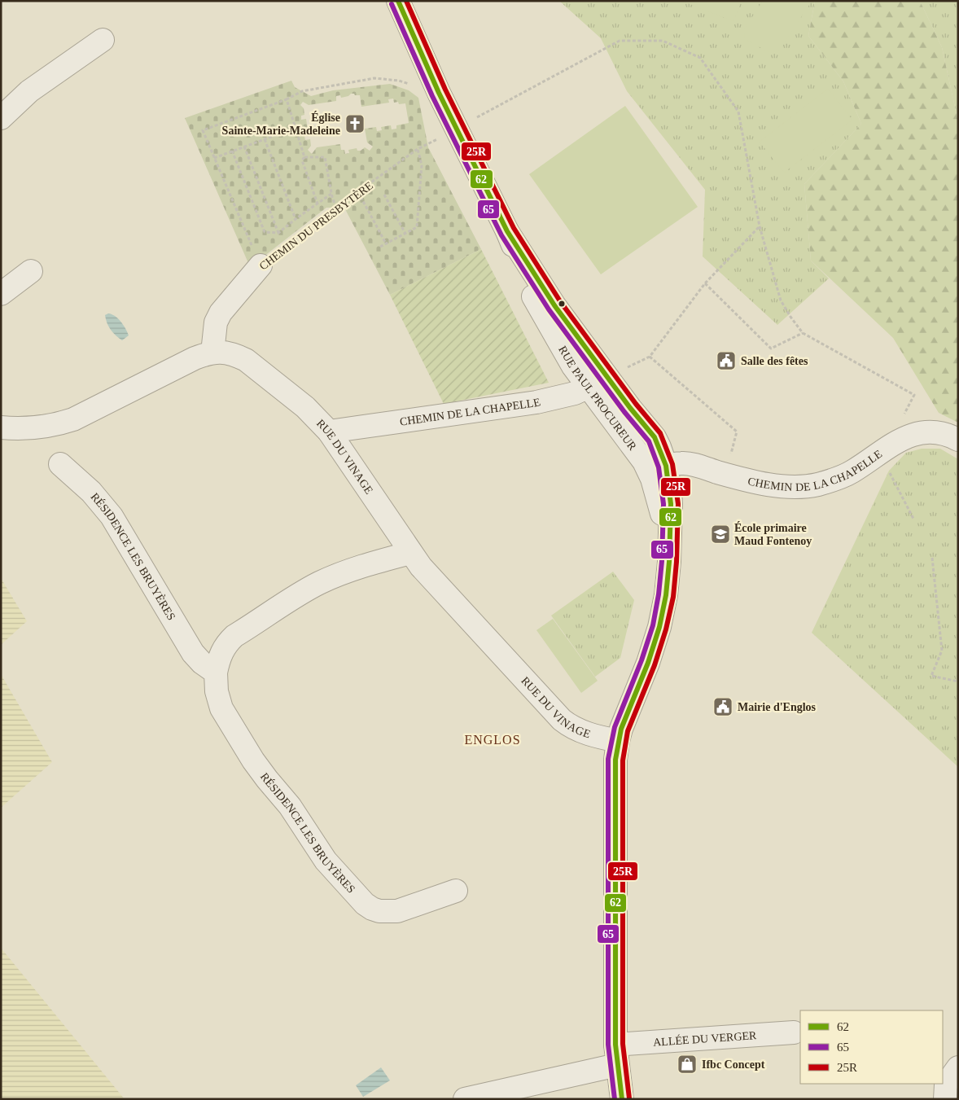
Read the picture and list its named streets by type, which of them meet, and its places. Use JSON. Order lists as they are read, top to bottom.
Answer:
{
  "streets": {
    "street": [
      "CHEMIN DU PRESBYTÈRE",
      "RUE PAUL PROCUREUR",
      "CHEMIN DE LA CHAPELLE",
      "RUE DU VINAGE",
      "RÉSIDENCE LES BRUYÈRES",
      "ALLÉE DU VERGER"
    ]
  },
  "crossings": [
    ["CHEMIN DU PRESBYTÈRE", "RUE PAUL PROCUREUR"],
    ["CHEMIN DU PRESBYTÈRE", "RUE DU VINAGE"],
    ["RUE PAUL PROCUREUR", "CHEMIN DE LA CHAPELLE"],
    ["RUE PAUL PROCUREUR", "RUE DU VINAGE"],
    ["RUE PAUL PROCUREUR", "ALLÉE DU VERGER"],
    ["CHEMIN DE LA CHAPELLE", "RUE DU VINAGE"],
    ["RUE DU VINAGE", "RÉSIDENCE LES BRUYÈRES"]
  ],
  "districts": ["ENGLOS"],
  "places": {
    "church": ["Église Sainte-Marie-Madeleine"],
    "public building": ["Salle des fêtes", "Mairie d'Englos"],
    "school or university": ["École primaire Maud Fontenoy"],
    "shop": ["Ifbc Concept"]
  },
  "lines": ["transit line 62", "transit line 25R", "transit line 65"],
  "legend": ["62", "65", "25R"]
}
